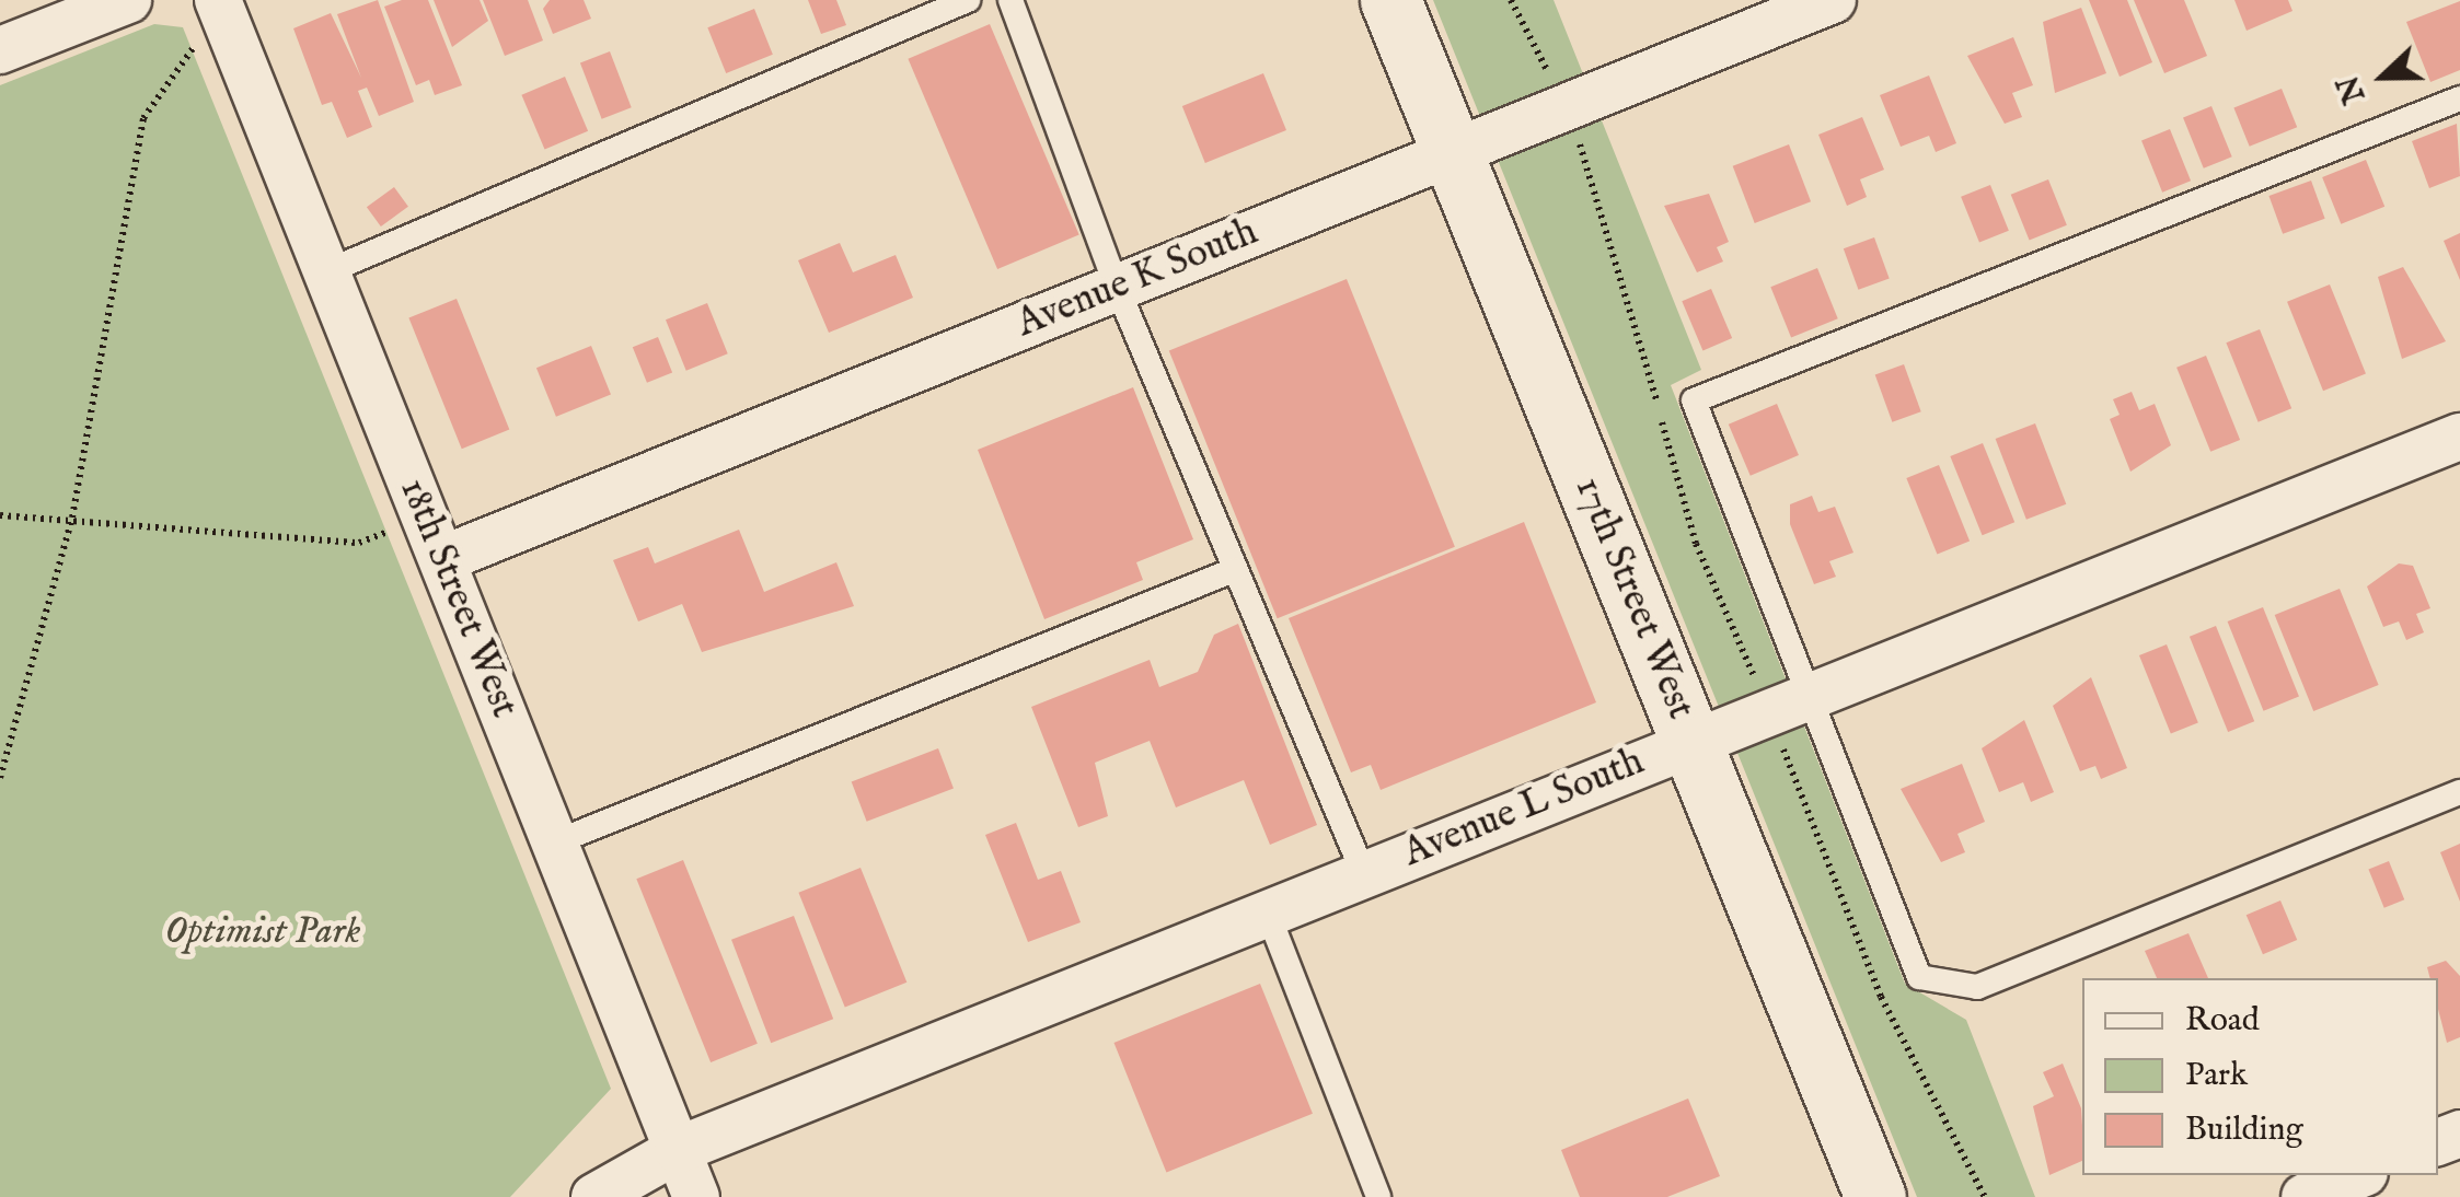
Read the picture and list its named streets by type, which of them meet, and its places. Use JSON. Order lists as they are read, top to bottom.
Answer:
{
  "streets": {
    "street": [
      "Avenue K South",
      "18th Street West",
      "17th Street West",
      "Avenue L South"
    ]
  },
  "crossings": [
    ["Avenue K South", "18th Street West"],
    ["Avenue K South", "17th Street West"],
    ["18th Street West", "Avenue L South"],
    ["17th Street West", "Avenue L South"]
  ],
  "parks": ["Optimist Park"],
  "legend": ["Road", "Park", "Building"],
  "north": "left"
}
